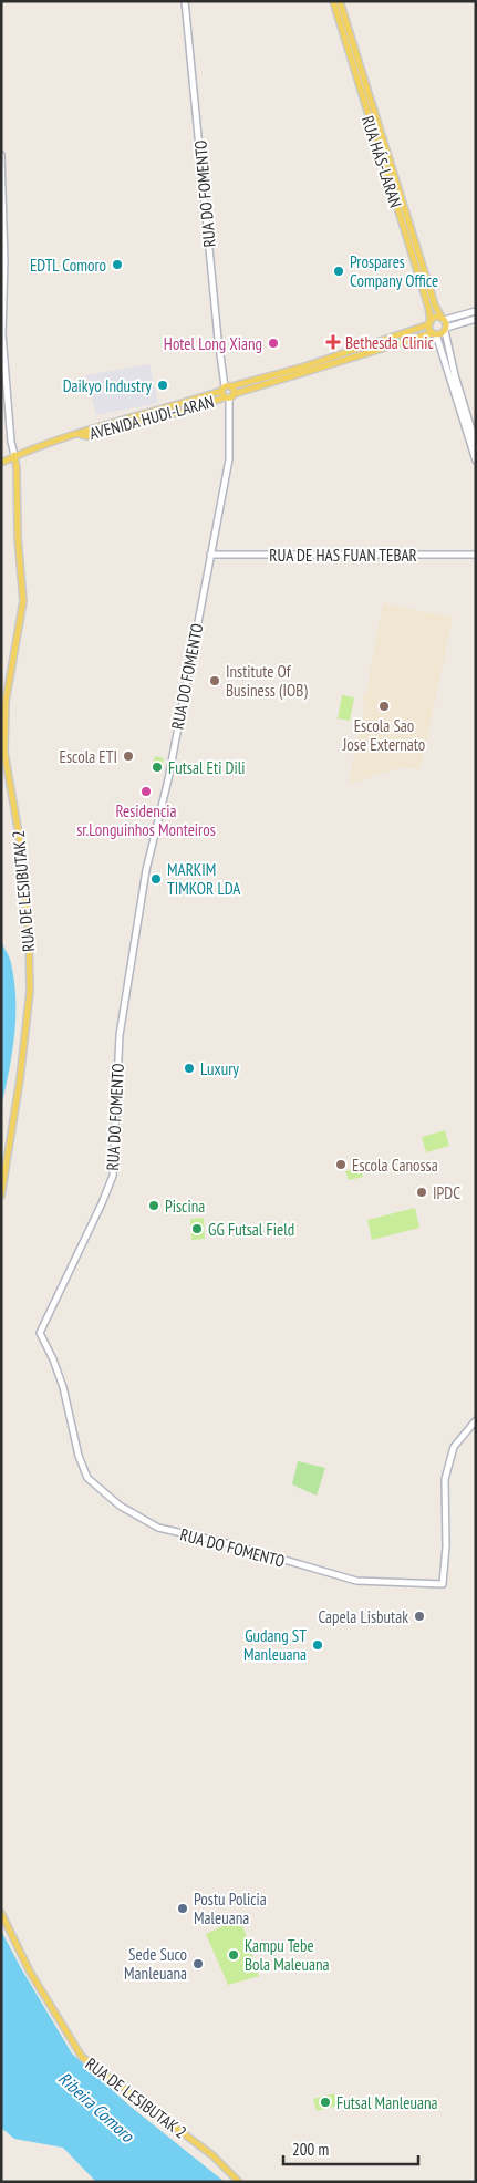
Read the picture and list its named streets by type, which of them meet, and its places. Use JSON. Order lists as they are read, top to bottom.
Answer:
{
  "streets": {
    "main road": ["RUA HÁS-LARAN", "AVENIDA HUDI-LARAN", "RUA DE LESIBUTAK 2"],
    "street": ["RUA DO FOMENTO", "RUA DE HAS FUAN TEBAR"]
  },
  "crossings": [
    ["RUA HÁS-LARAN", "AVENIDA HUDI-LARAN"],
    ["RUA DO FOMENTO", "AVENIDA HUDI-LARAN"],
    ["RUA DO FOMENTO", "RUA DE HAS FUAN TEBAR"]
  ],
  "water": ["Ribeira Comoro"],
  "places": {
    "other": [
      "EDTL Comoro",
      "Prospares Company Office",
      "Hotel Long Xiang",
      "Daikyo Industry",
      "Institute Of Business (IOB)",
      "Escola Sao Jose Externato",
      "Escola ETI",
      "Futsal Eti Dili",
      "Residencia sr.Longuinhos Monteiros",
      "MARKIM TIMKOR LDA",
      "Luxury",
      "Escola Canossa",
      "IPDC",
      "Piscina",
      "GG Futsal Field",
      "Capela Lisbutak",
      "Gudang ST Manleuana",
      "Postu Policia Maleuana",
      "Kampu Tebe Bola Maleuana",
      "Sede Suco Manleuana",
      "Futsal Manleuana"
    ],
    "health": ["Bethesda Clinic"]
  },
  "scale_bar": "200 m"
}
